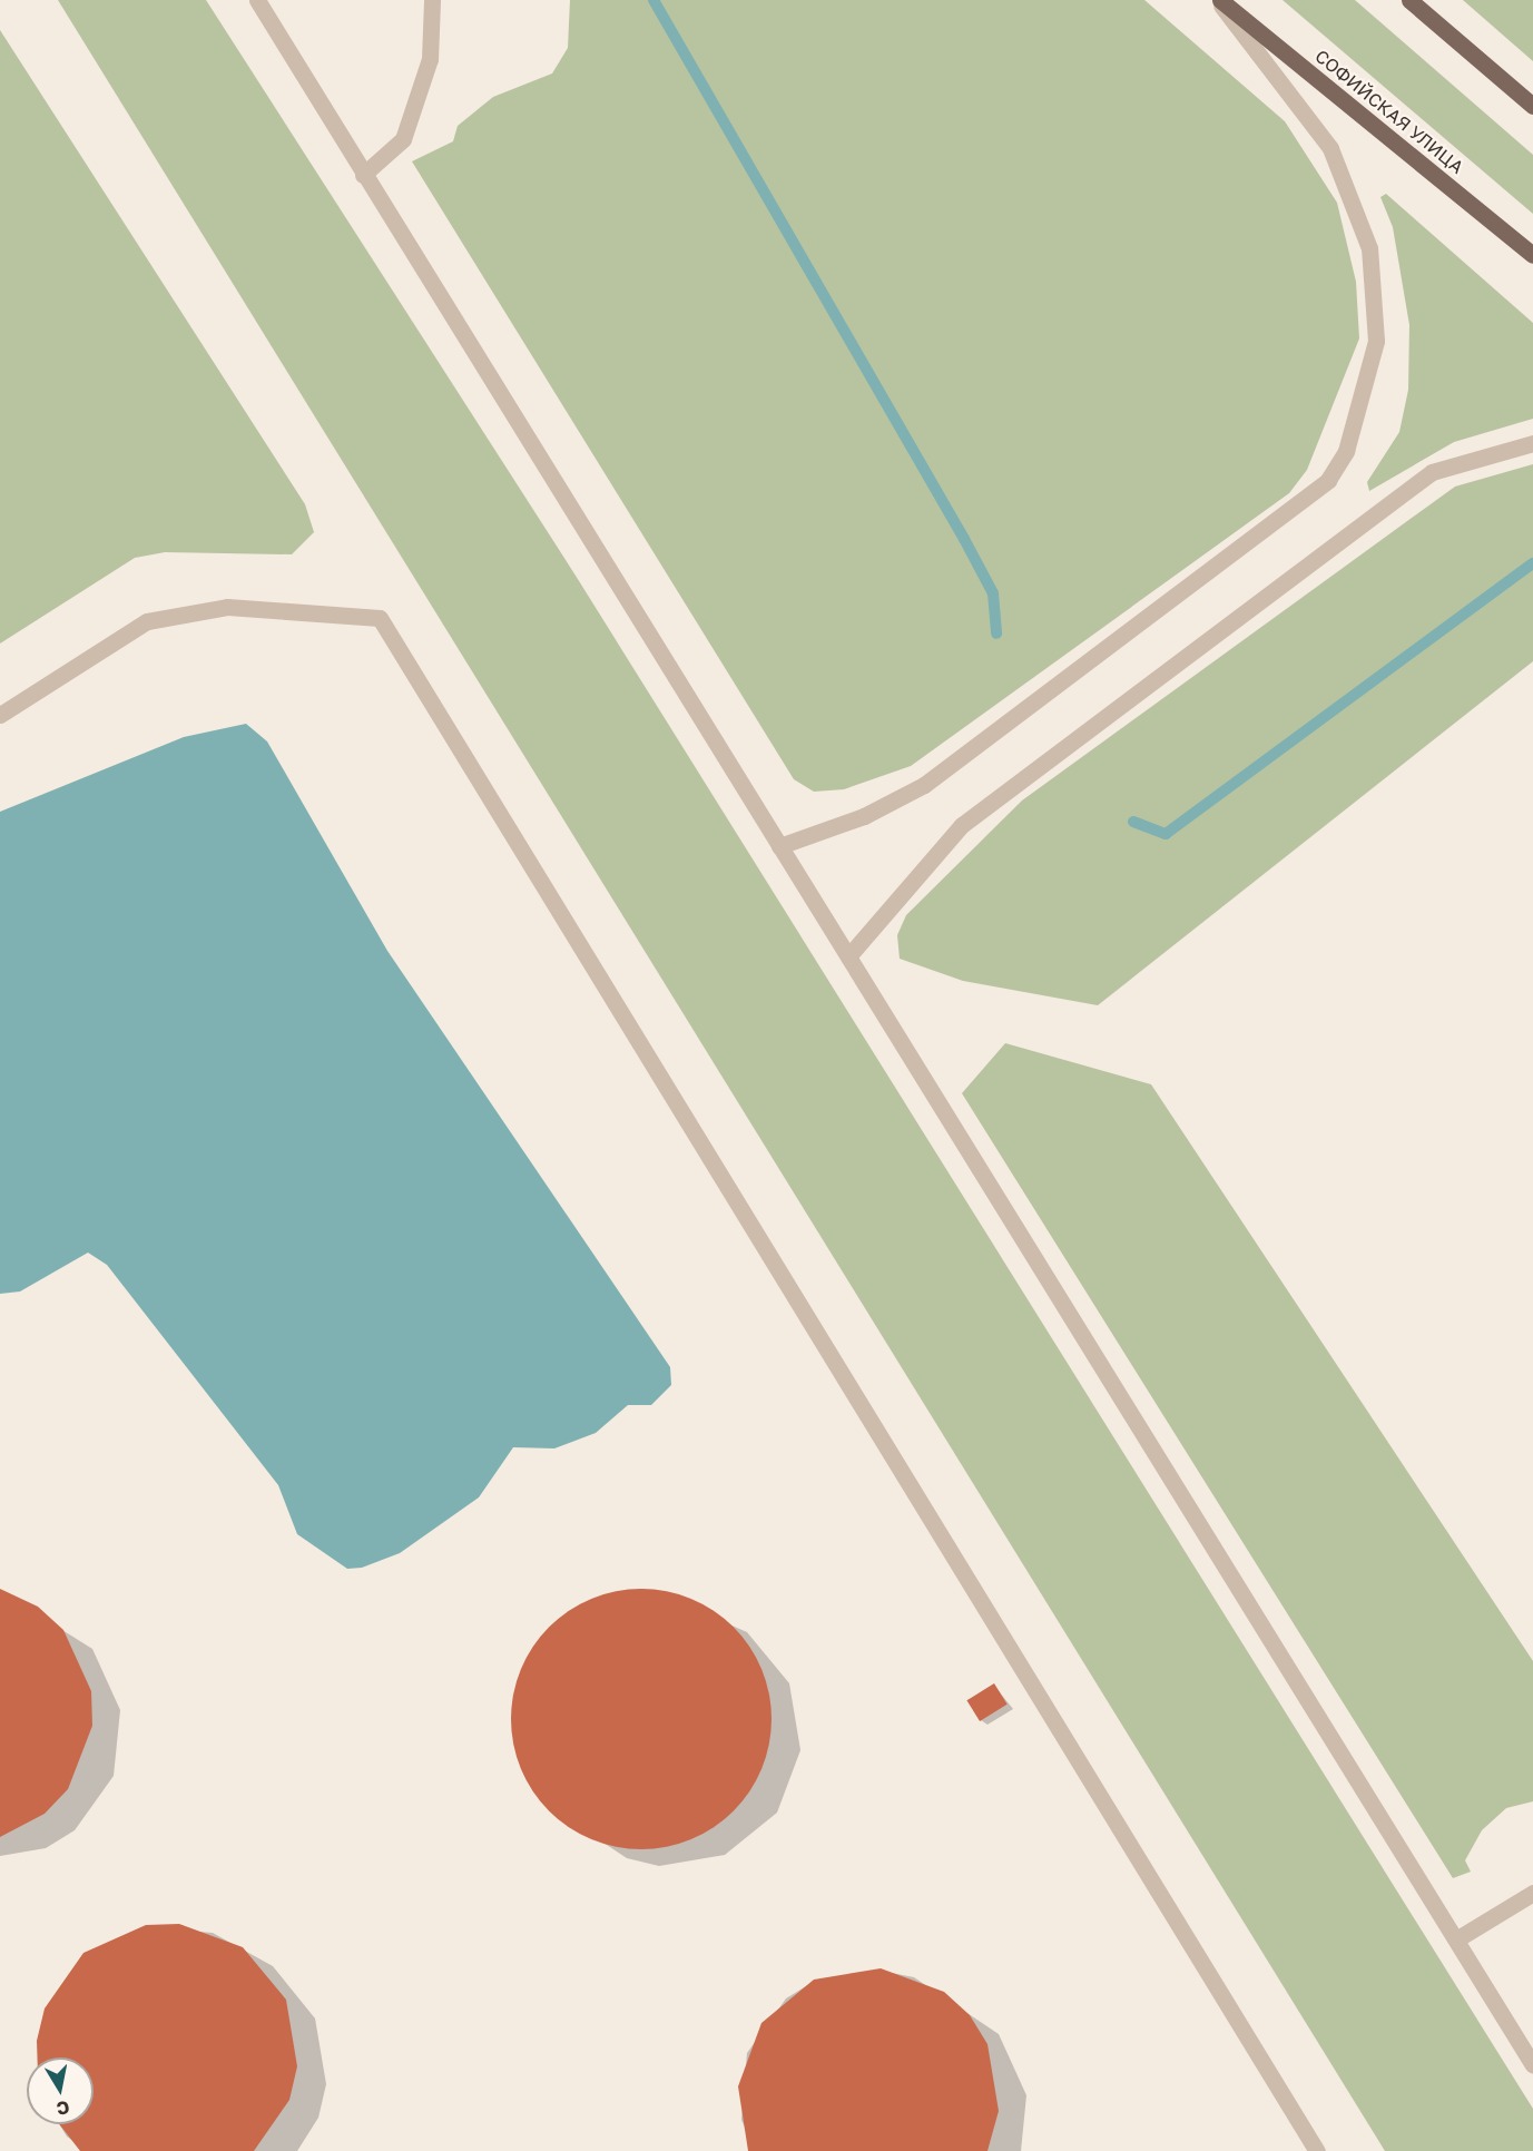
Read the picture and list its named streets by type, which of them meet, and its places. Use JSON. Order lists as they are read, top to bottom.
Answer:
{
  "streets": {
    "main road": ["СОФИЙСКАЯ УЛИЦА"]
  },
  "north": "bottom"
}
